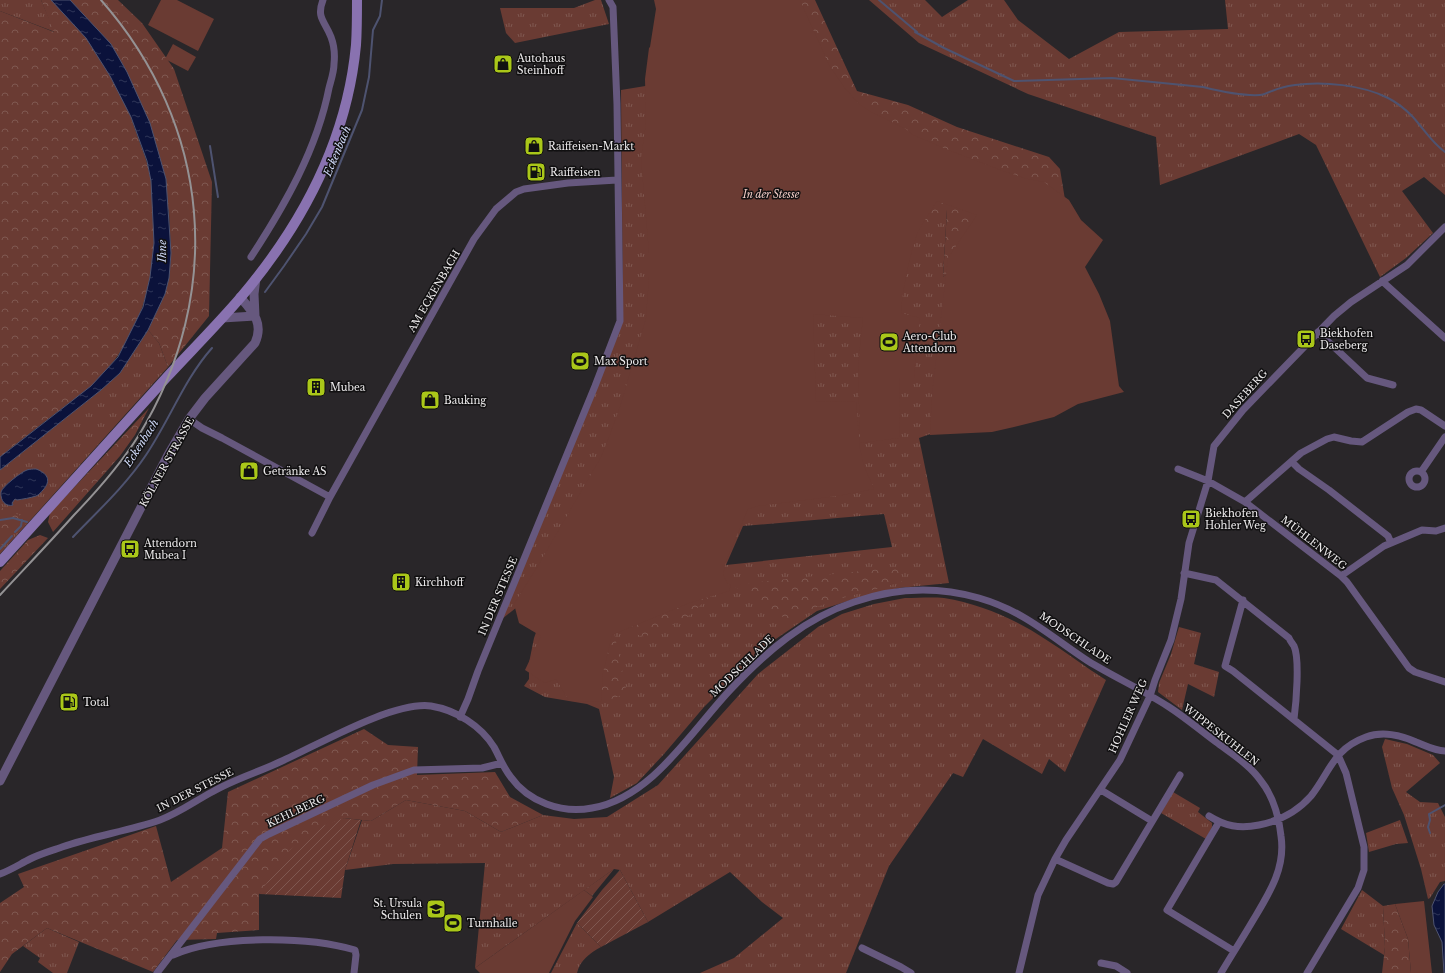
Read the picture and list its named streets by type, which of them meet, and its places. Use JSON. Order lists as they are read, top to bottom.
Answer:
{
  "streets": {
    "street": [
      "AM ECKENBACH",
      "DASEBERG",
      "KÖLNER STRASSE",
      "MÜHLENWEG",
      "IN DER STESSE",
      "MODSCHLADE",
      "HOHLER WEG",
      "WIPPESKUHLEN",
      "KEHLBERG"
    ]
  },
  "crossings": [
    ["AM ECKENBACH", "IN DER STESSE"],
    ["DASEBERG", "MÜHLENWEG"],
    ["DASEBERG", "HOHLER WEG"],
    ["MÜHLENWEG", "HOHLER WEG"],
    ["IN DER STESSE", "MODSCHLADE"],
    ["MODSCHLADE", "HOHLER WEG"],
    ["MODSCHLADE", "WIPPESKUHLEN"],
    ["MODSCHLADE", "KEHLBERG"],
    ["HOHLER WEG", "WIPPESKUHLEN"]
  ],
  "water": ["Eckenbach", "Ihne"],
  "parks": ["In der Stesse"],
  "places": {
    "shop": [
      "Autohaus Steinhoff",
      "Raiffeisen-Markt",
      "Bauking",
      "Getränke AS"
    ],
    "fuel station": ["Raiffeisen", "Total"],
    "bus stop": ["Biekhofen Daseberg", "Biekhofen Hohler Weg", "Attendorn Mubea I"],
    "sports": ["Aero-Club Attendorn", "Max Sport", "Turnhalle"],
    "building": ["Mubea", "Kirchhoff"],
    "school or university": ["St. Ursula Schulen"]
  }
}
